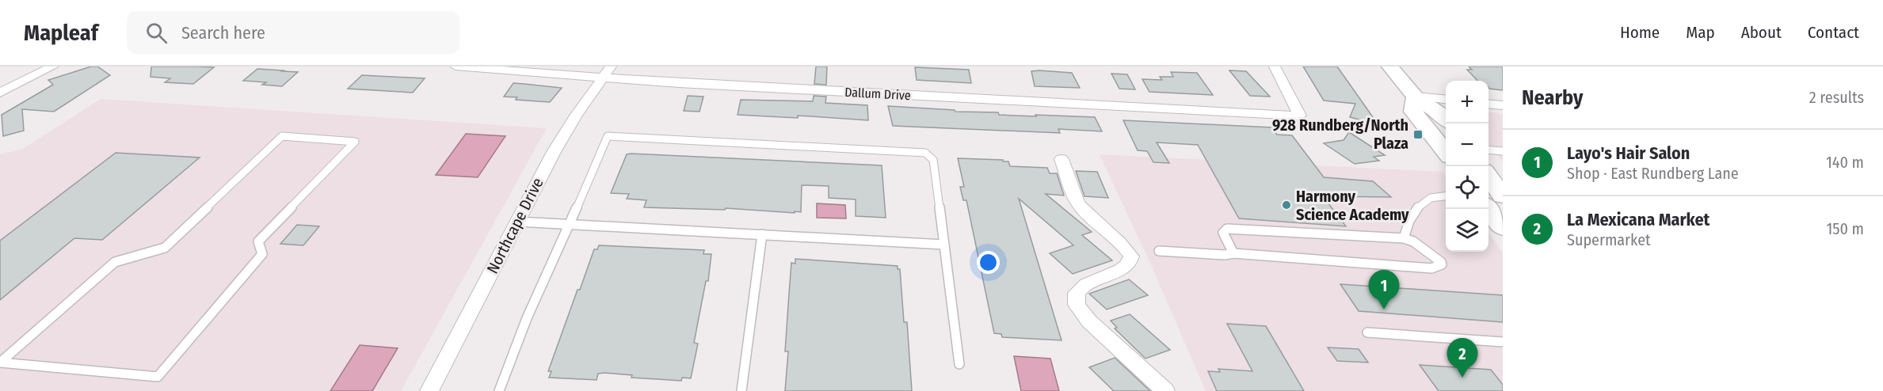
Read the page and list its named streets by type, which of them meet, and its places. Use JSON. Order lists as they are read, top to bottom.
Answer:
{
  "streets": {
    "street": ["Dallum Drive", "Northcape Drive"]
  },
  "crossings": [
    ["Dallum Drive", "Northcape Drive"]
  ],
  "places": {
    "transit": ["928 Rundberg/North Plaza"],
    "other": ["Harmony Science Academy"]
  },
  "page": {
    "header": "Mapleaf",
    "search": "Search here",
    "nav": [
      "Home",
      "Map",
      "About",
      "Contact"
    ],
    "heading": ["Nearby", "2 results"],
    "map_buttons": ["+", "−"],
    "list": [
      {
        "mark": "1",
        "name": "Layo's Hair Salon",
        "note": "Shop · East Rundberg Lane",
        "value": "140 m"
      },
      {
        "mark": "2",
        "name": "La Mexicana Market",
        "note": "Supermarket",
        "value": "150 m"
      }
    ],
    "pins": ["1", "2"]
  }
}
